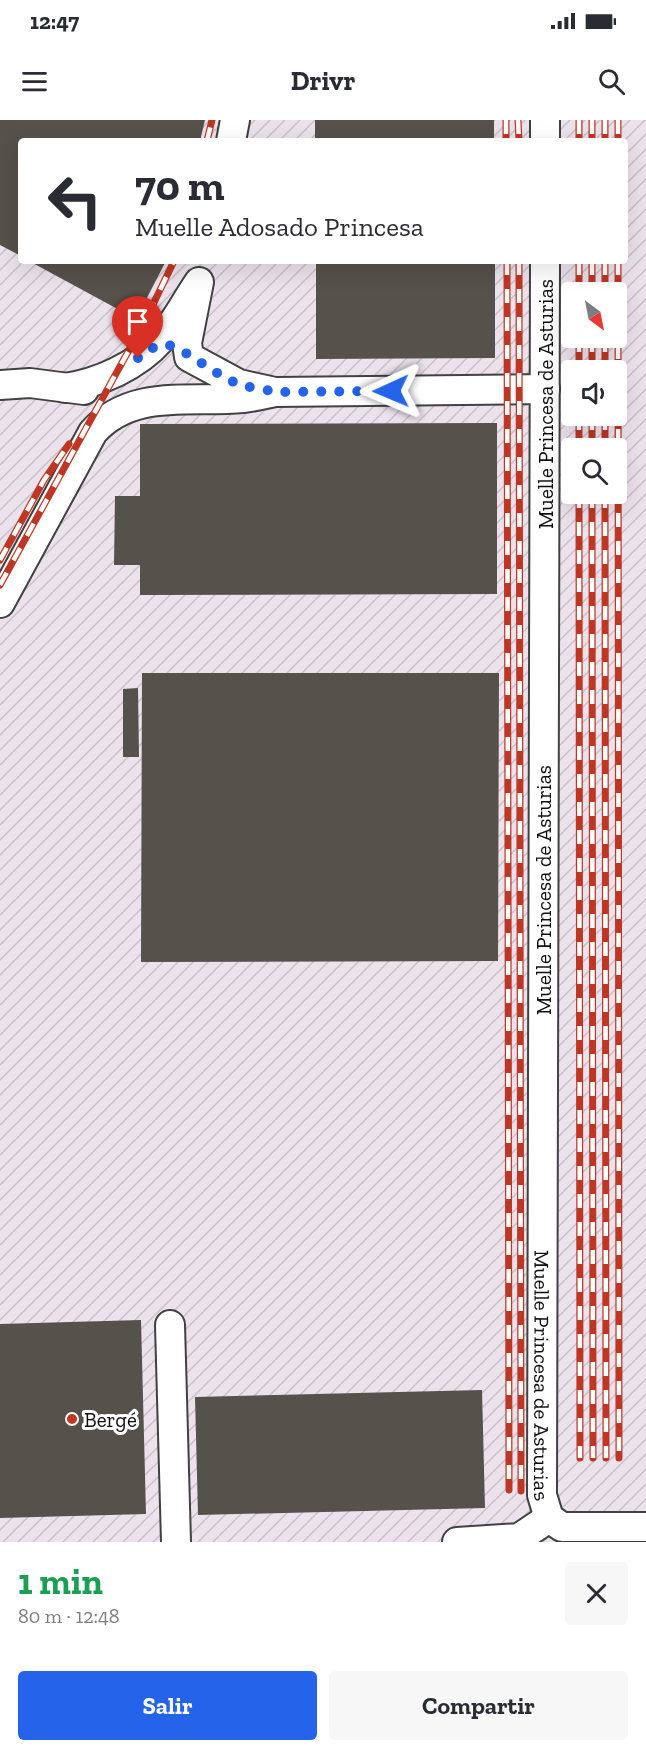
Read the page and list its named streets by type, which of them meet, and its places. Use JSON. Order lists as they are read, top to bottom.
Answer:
{
  "streets": {
    "street": ["Muelle Princesa de Asturias"]
  },
  "places": ["Bergé"],
  "north": "bottom right",
  "page": {
    "status": "12:47",
    "header": "Drivr",
    "turn": ["70 m", "Muelle Adosado Princesa"],
    "heading": ["1 min", "80 m · 12:48"],
    "buttons": ["Salir", "Compartir"]
  }
}
